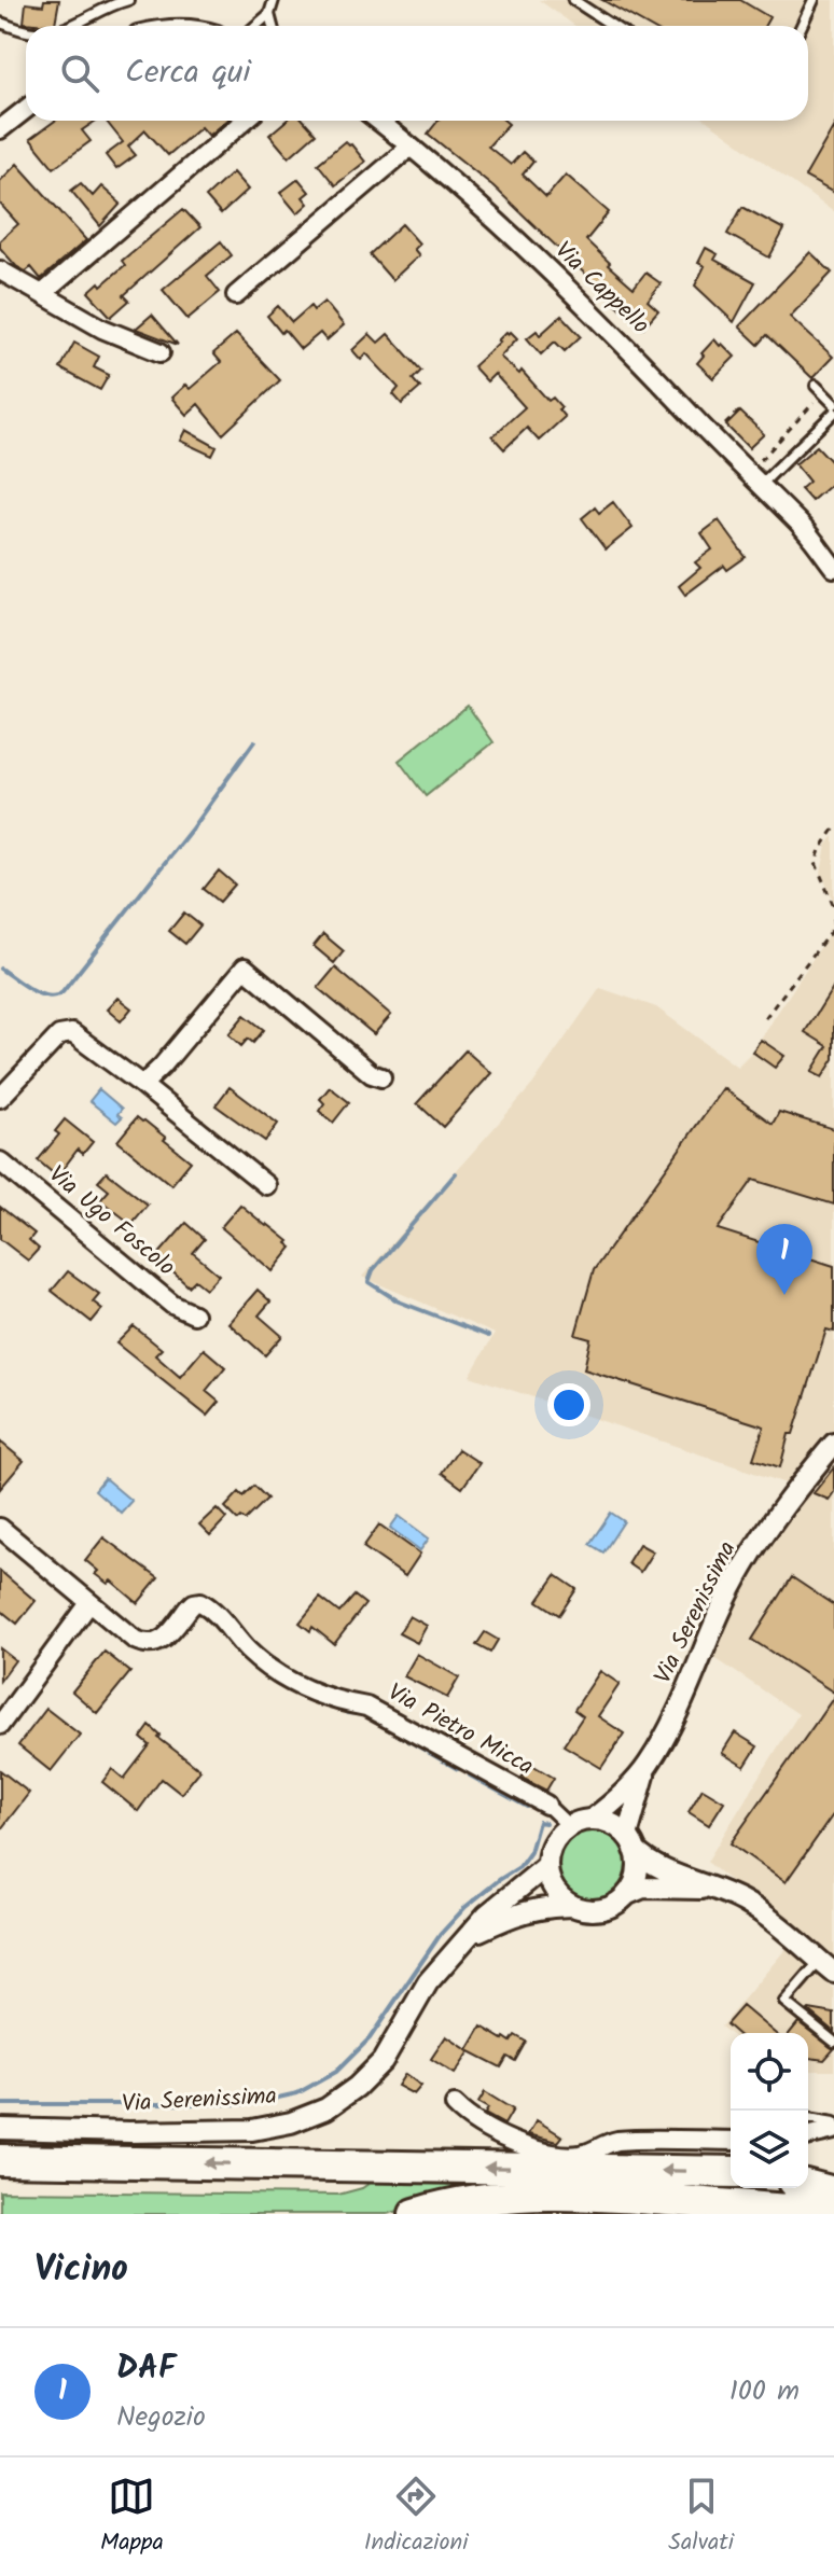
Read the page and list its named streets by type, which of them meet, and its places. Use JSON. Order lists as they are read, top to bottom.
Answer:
{
  "streets": {
    "street": [
      "Via Cappello",
      "Via Ugo Foscolo",
      "Via Serenissima",
      "Via Pietro Micca"
    ]
  },
  "crossings": [
    ["Via Serenissima", "Via Pietro Micca"]
  ],
  "page": {
    "search": "Cerca qui",
    "pins": "1",
    "heading": "Vicino",
    "list": [
      {
        "mark": "1",
        "name": "DAF",
        "note": "Negozio",
        "value": "100 m"
      }
    ],
    "nav": ["Mappa", "Indicazioni", "Salvati"]
  }
}
